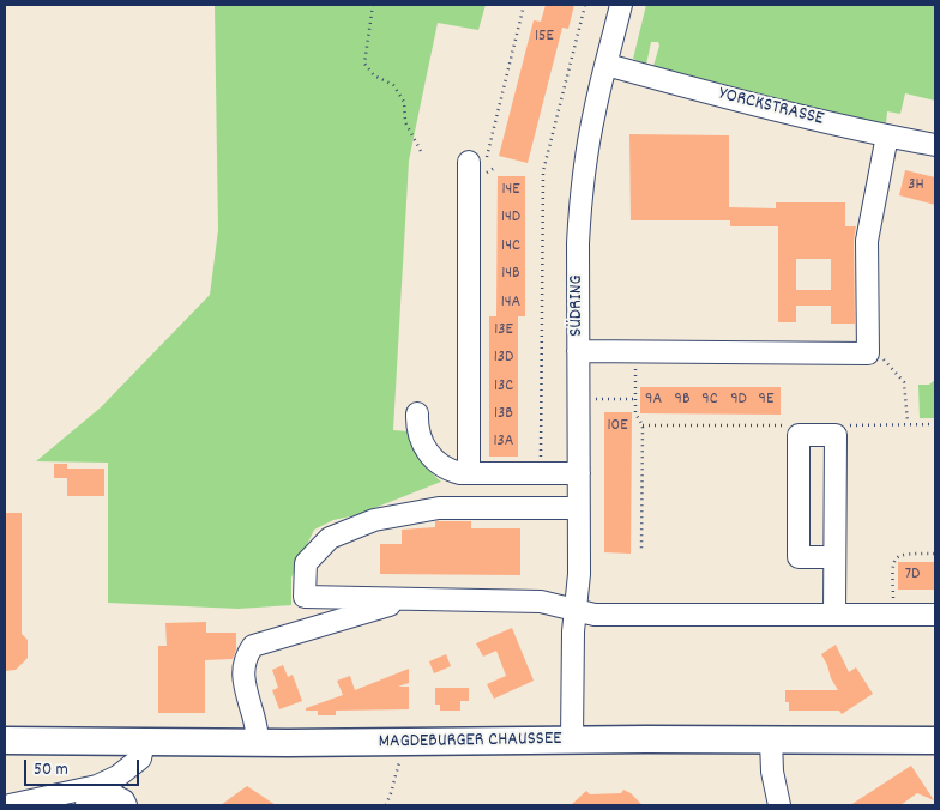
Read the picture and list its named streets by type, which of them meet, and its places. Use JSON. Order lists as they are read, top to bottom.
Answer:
{
  "streets": {
    "main road": ["MAGDEBURGER CHAUSSEE"],
    "street": ["YORCKSTRASSE", "SÜDRING"]
  },
  "crossings": [
    ["YORCKSTRASSE", "SÜDRING"],
    ["SÜDRING", "MAGDEBURGER CHAUSSEE"]
  ],
  "house_numbers": [
    "15E",
    "3H",
    "14E",
    "14D",
    "14C",
    "14B",
    "14A",
    "13E",
    "13D",
    "13C",
    "9A",
    "9B",
    "9C",
    "9D",
    "9E",
    "13B",
    "10E",
    "13A",
    "7D"
  ],
  "scale_bar": "50 m"
}
